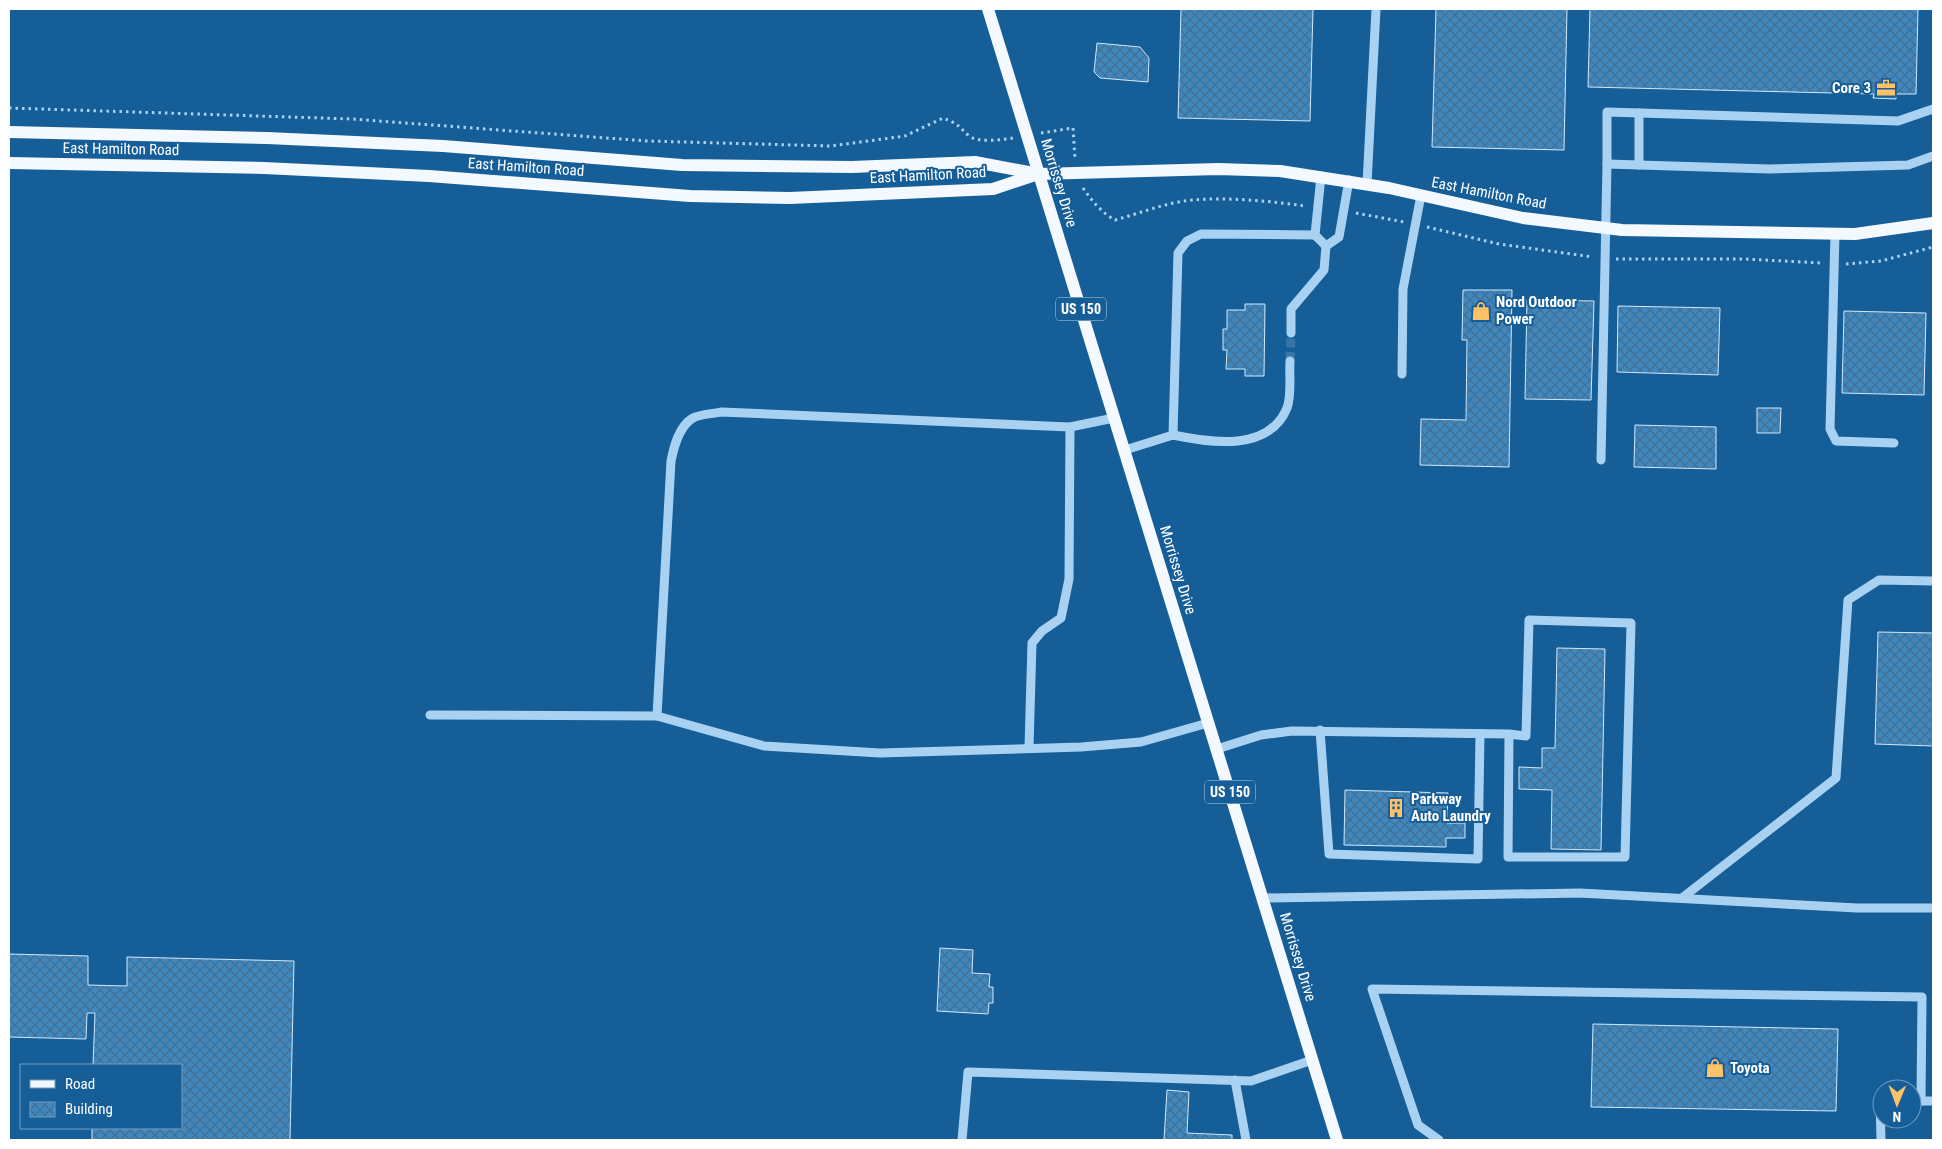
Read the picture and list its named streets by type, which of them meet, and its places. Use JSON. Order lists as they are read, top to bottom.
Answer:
{
  "streets": {
    "main road": ["East Hamilton Road", "Morrissey Drive", "US 150"]
  },
  "crossings": [
    ["East Hamilton Road", "Morrissey Drive"]
  ],
  "places": {
    "office": ["Core 3"],
    "shop": ["Nord Outdoor Power", "Toyota"],
    "building": ["Parkway Auto Laundry"]
  },
  "legend": ["Road", "Building"],
  "north": "bottom"
}
